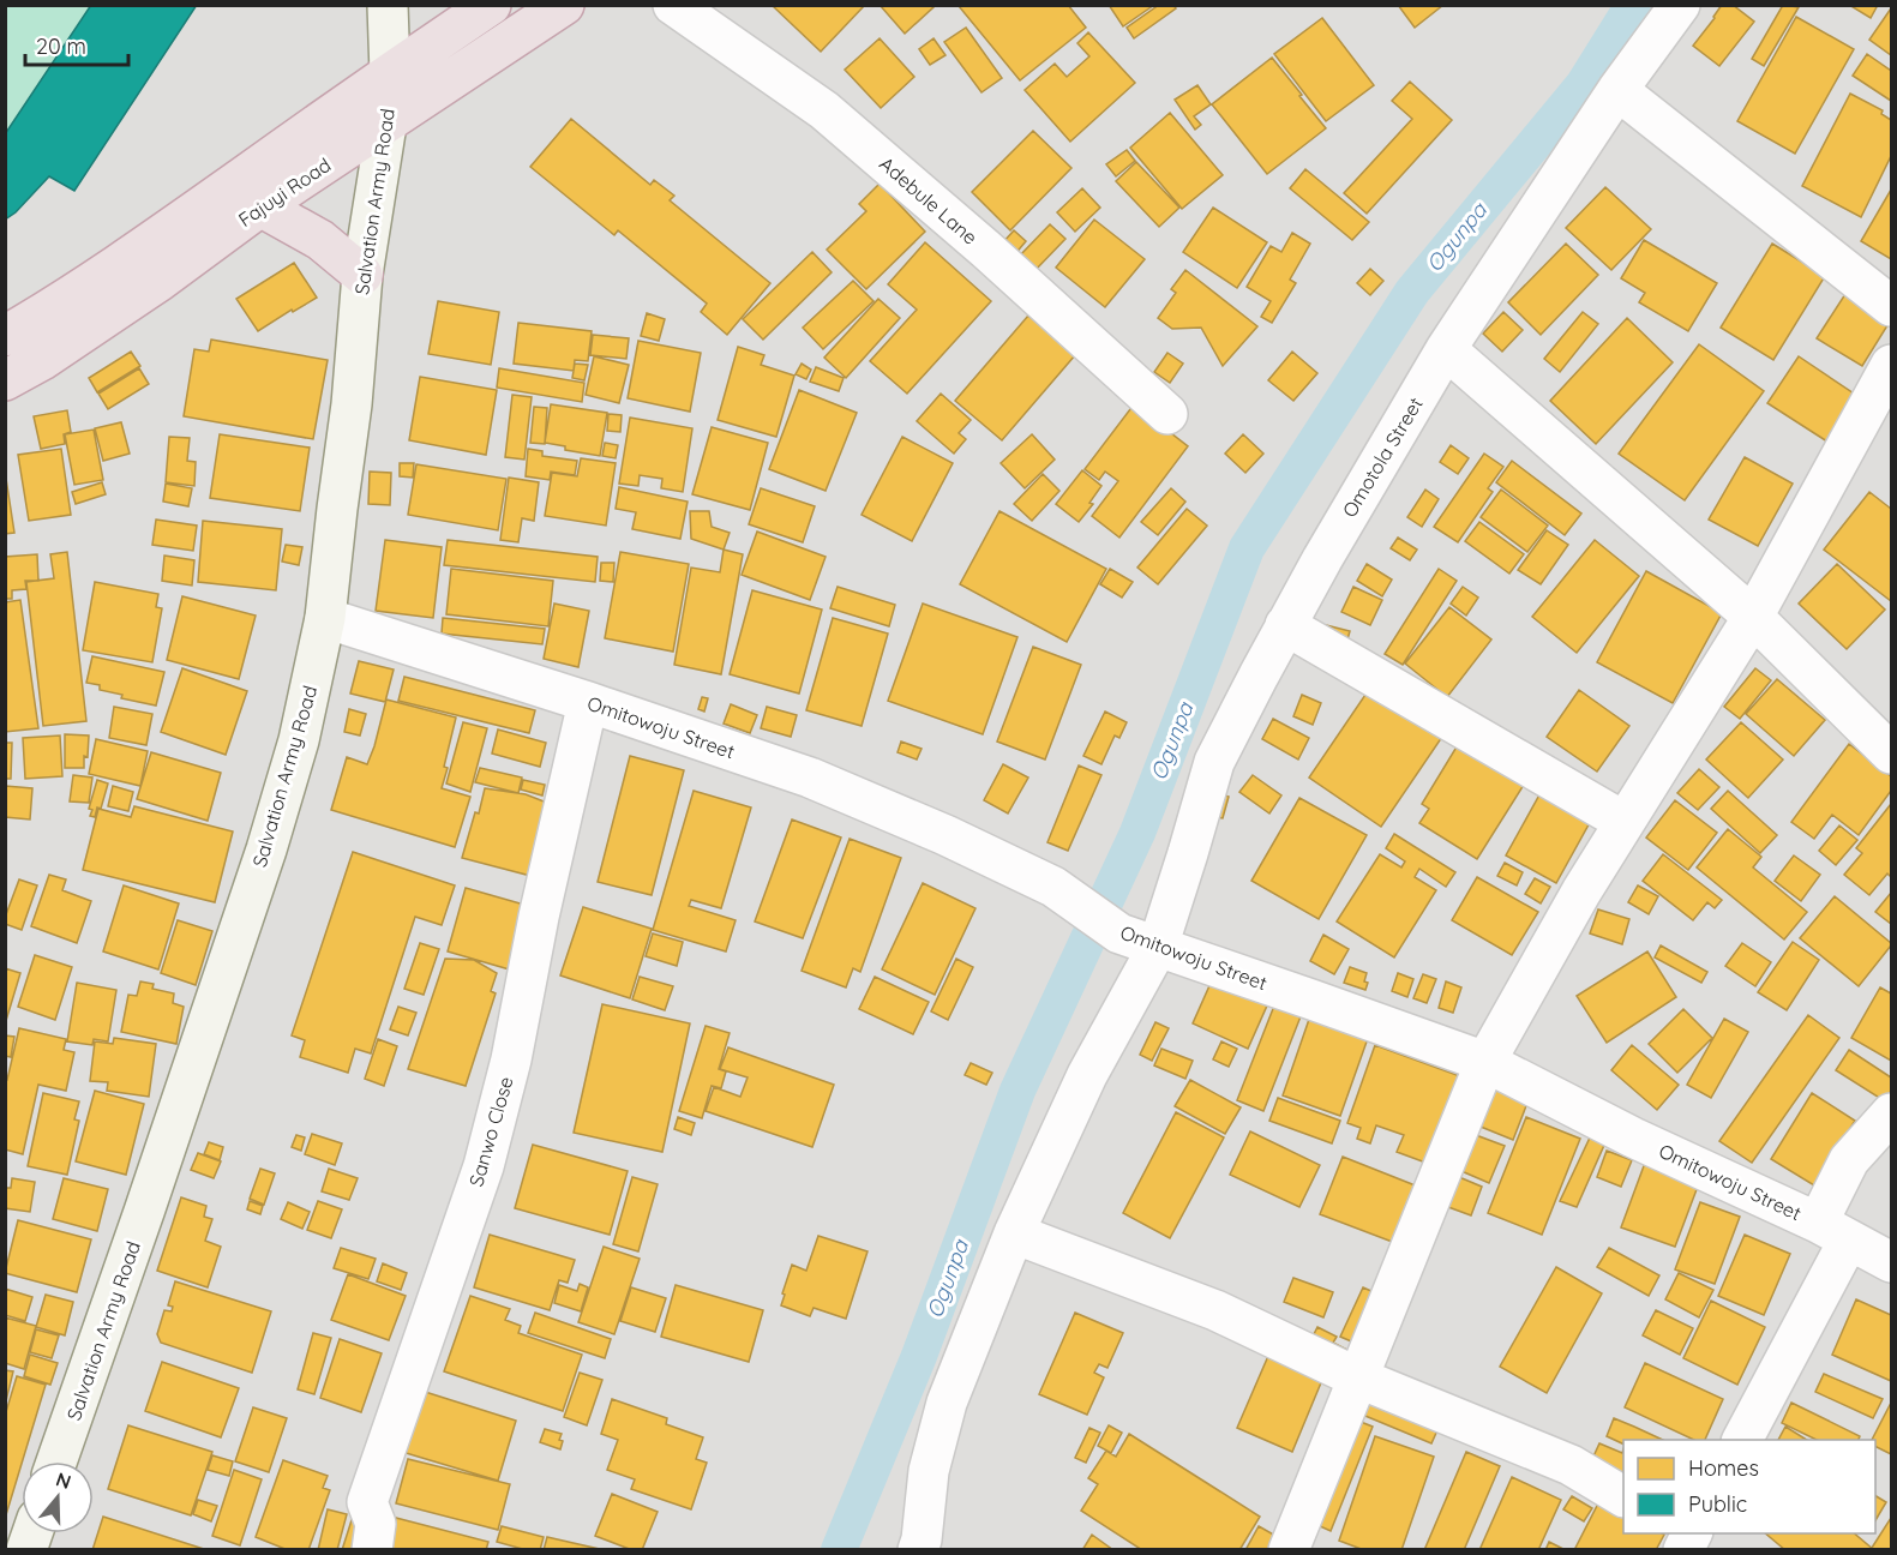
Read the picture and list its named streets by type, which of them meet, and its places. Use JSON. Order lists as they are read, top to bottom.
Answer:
{
  "streets": {
    "highway": ["Fajuyi Road"],
    "main road": ["Salvation Army Road"],
    "street": [
      "Adebule Lane",
      "Omotola Street",
      "Omitowoju Street",
      "Sanwo Close"
    ]
  },
  "crossings": [
    ["Fajuyi Road", "Salvation Army Road"],
    ["Salvation Army Road", "Omitowoju Street"],
    ["Omotola Street", "Omitowoju Street"],
    ["Omitowoju Street", "Sanwo Close"]
  ],
  "water": ["Ogunpa"],
  "legend": ["Homes", "Public"],
  "scale_bar": "20 m",
  "north": "top"
}
